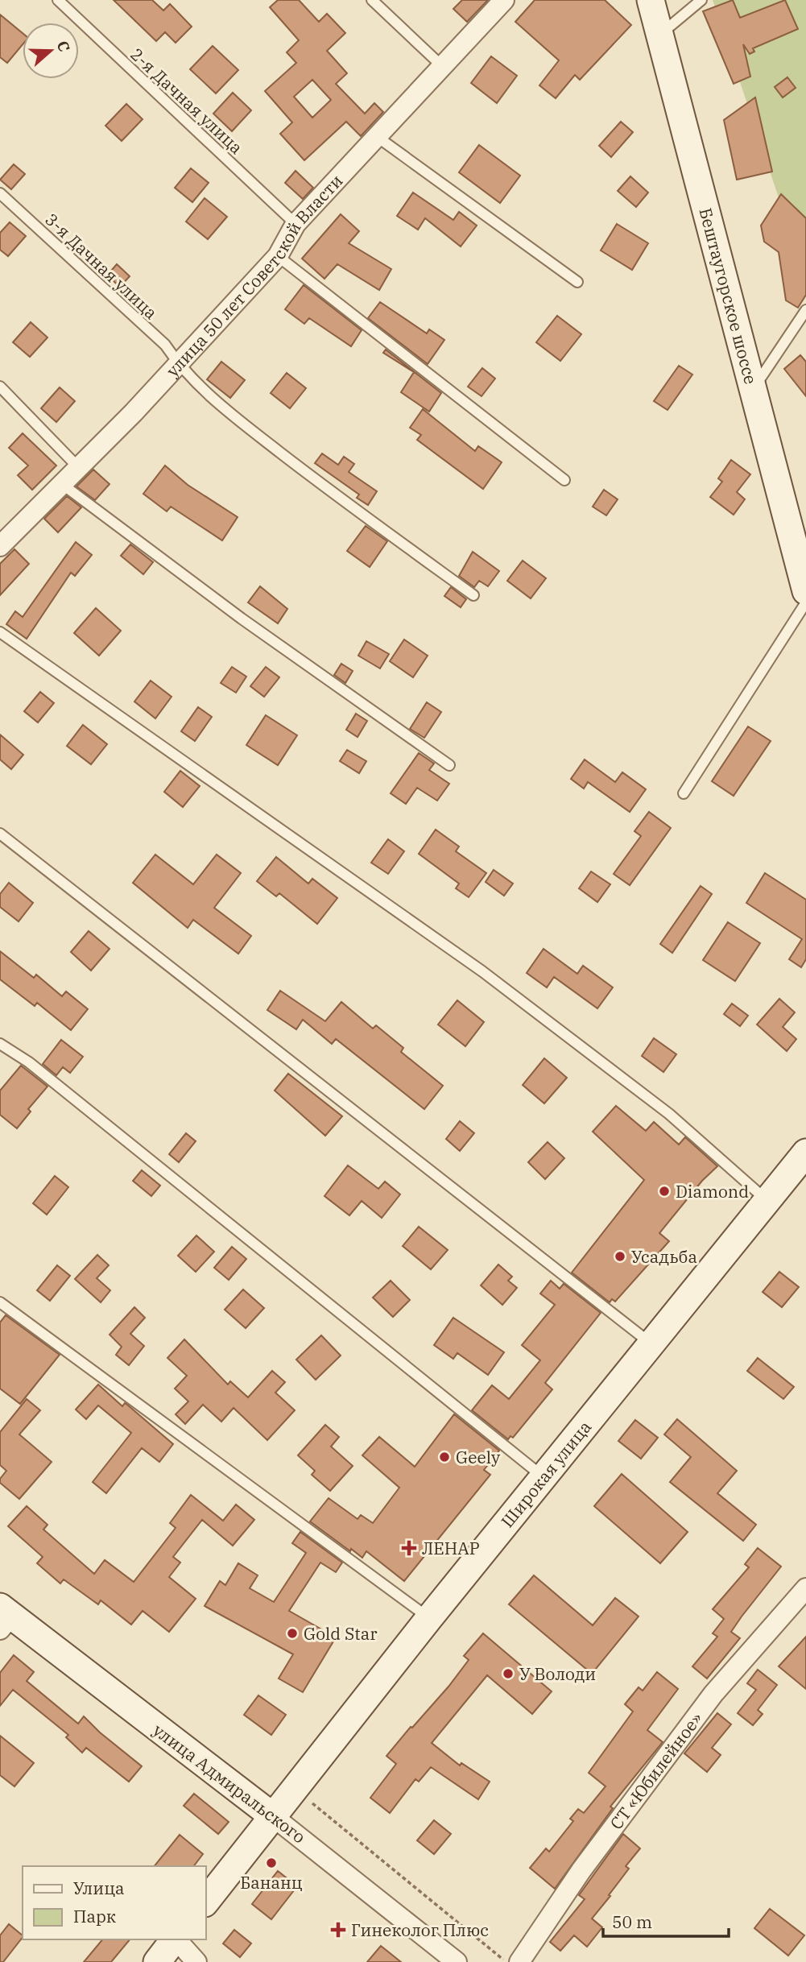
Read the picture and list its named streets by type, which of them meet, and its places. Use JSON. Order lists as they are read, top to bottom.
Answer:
{
  "streets": {
    "main road": ["Бештаугорское шоссе", "Широкая улица", "улица Адмиральского"],
    "street": ["улица 50 лет Советской Власти", "СТ «Юбилейное»"],
    "lane": ["2-я Дачная улица", "3-я Дачная улица"]
  },
  "crossings": [
    ["2-я Дачная улица", "улица 50 лет Советской Власти"],
    ["3-я Дачная улица", "улица 50 лет Советской Власти"],
    ["Широкая улица", "улица Адмиральского"]
  ],
  "places": {
    "other": [
      "Diamond",
      "Усадьба",
      "Geely",
      "Gold Star",
      "У Володи",
      "Бананц"
    ],
    "health": ["ЛЕНАР", "Гинеколог Плюс"]
  },
  "legend": ["Улица", "Парк"],
  "scale_bar": "50 m",
  "north": "right"
}
